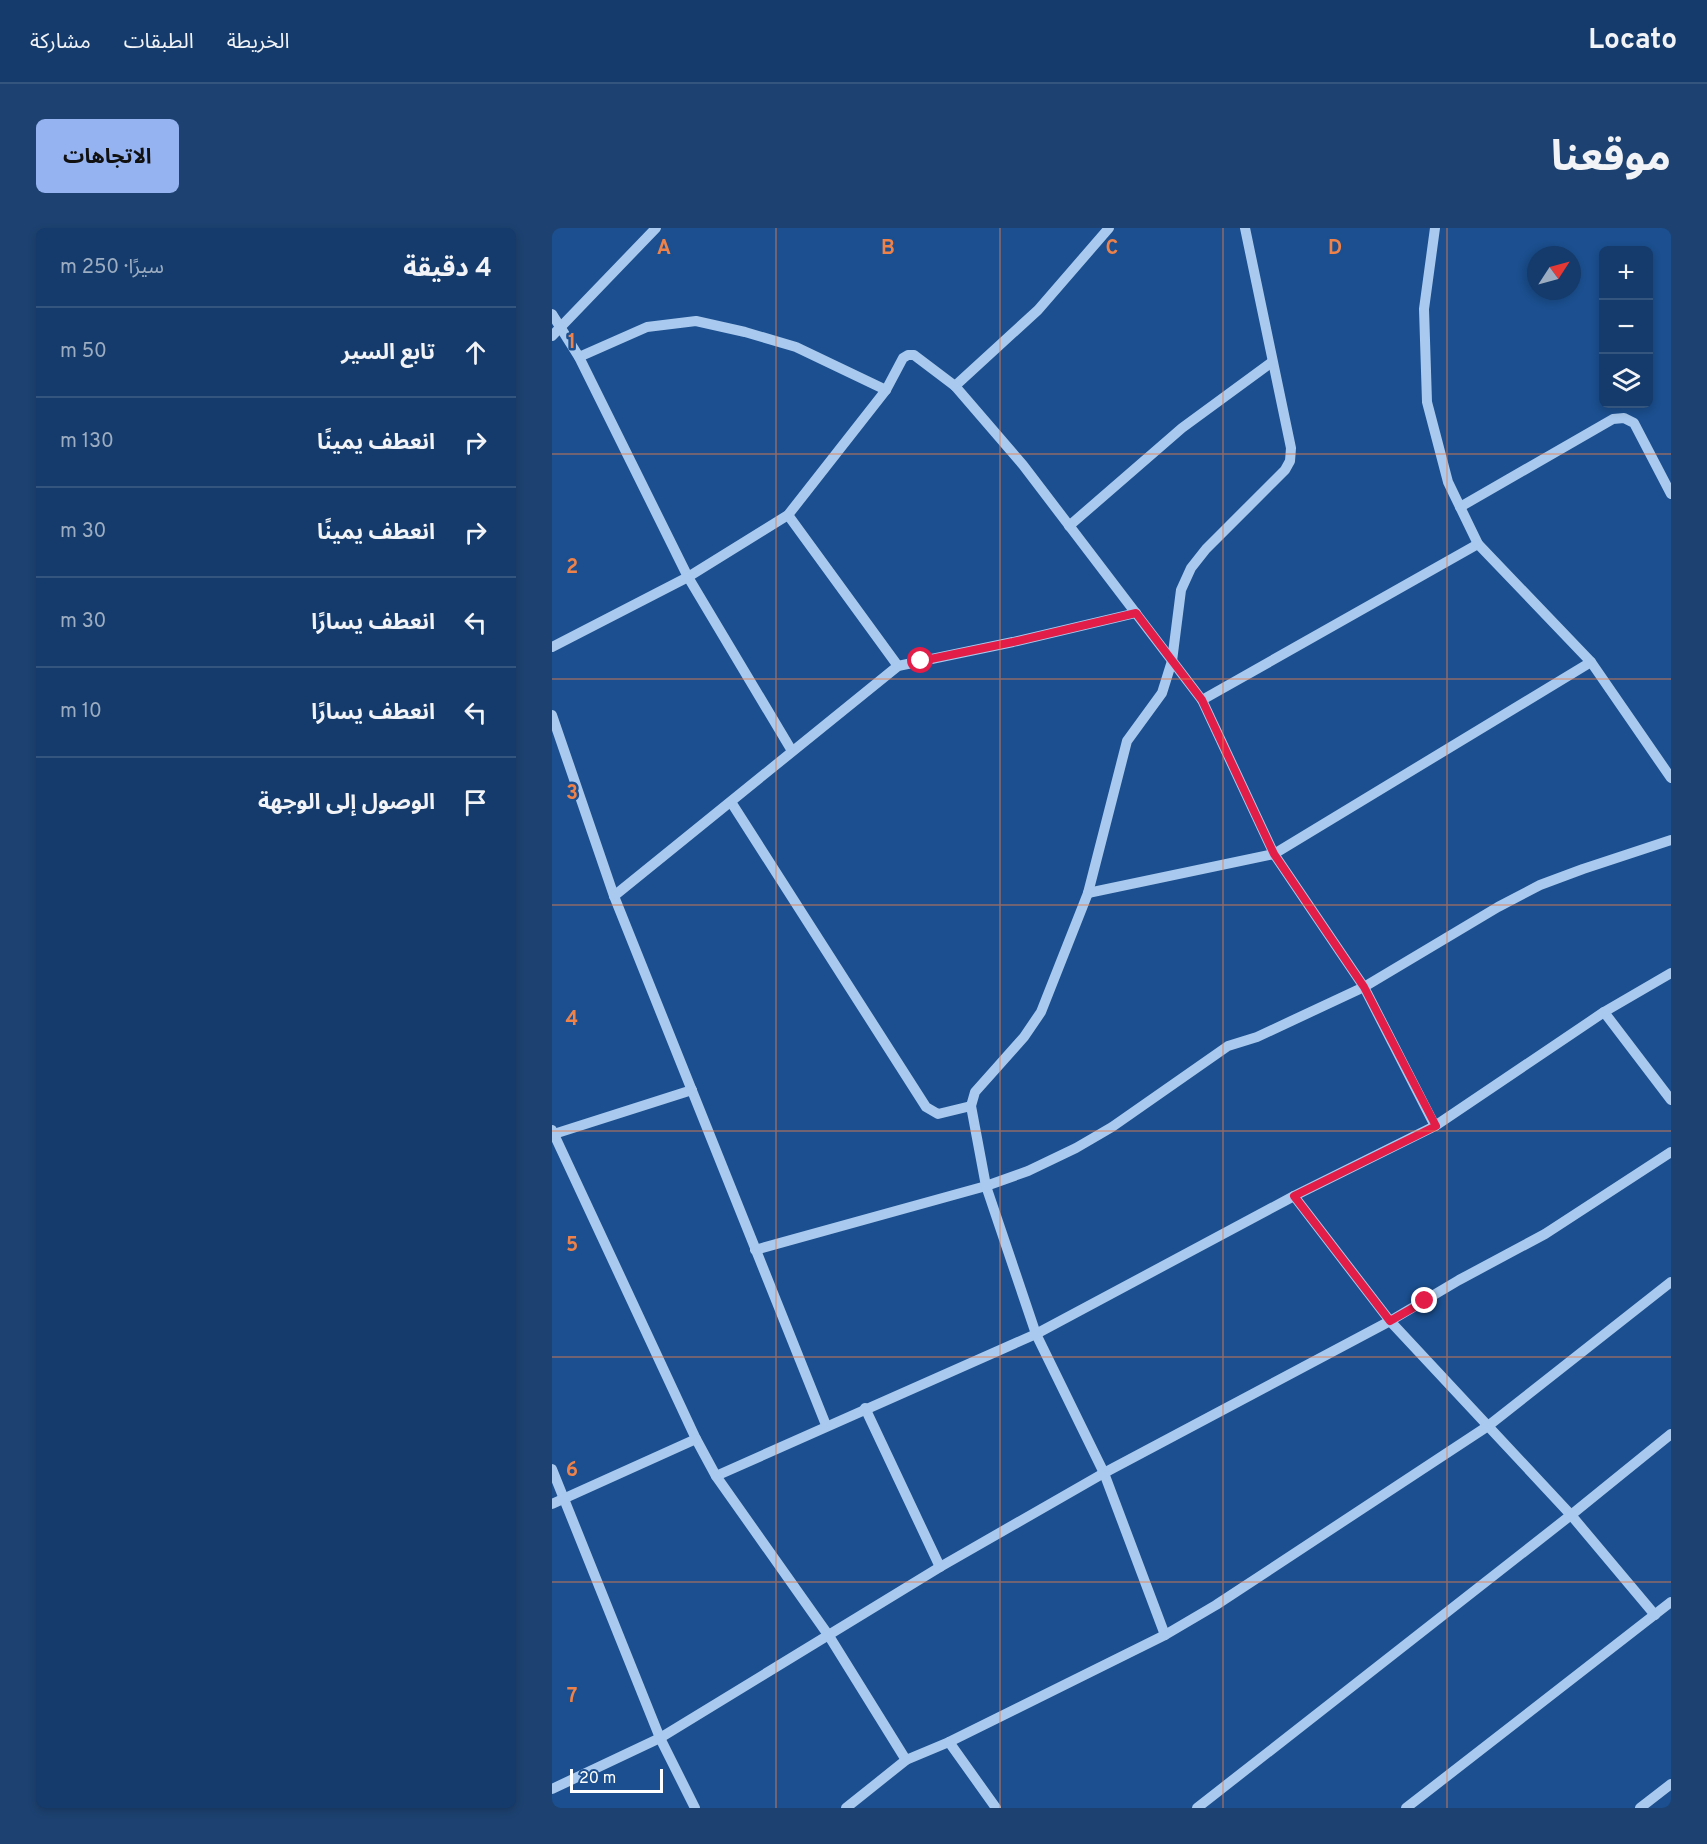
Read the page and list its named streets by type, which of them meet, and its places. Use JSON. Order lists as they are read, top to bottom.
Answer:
{
  "scale_bar": "20 m",
  "north": "top right",
  "page": {
    "header": "Locato",
    "nav": ["الخريطة", "الطبقات", "مشاركة"],
    "title": "موقعنا",
    "buttons": "الاتجاهات",
    "heading": ["4 دقيقة", "سيرًا · 250 m"],
    "map_buttons": ["+", "−"],
    "list": [
      ["تابع السير", "50 m"],
      ["انعطف يمينًا", "130 m"],
      ["انعطف يمينًا", "30 m"],
      ["انعطف يسارًا", "30 m"],
      ["انعطف يسارًا", "10 m"],
      "الوصول إلى الوجهة"
    ],
    "scale": "20 m"
  },
  "grid": {
    "columns": [
      "A",
      "B",
      "C",
      "D"
    ],
    "rows": [
      "1",
      "2",
      "3",
      "4",
      "5",
      "6",
      "7"
    ]
  }
}
